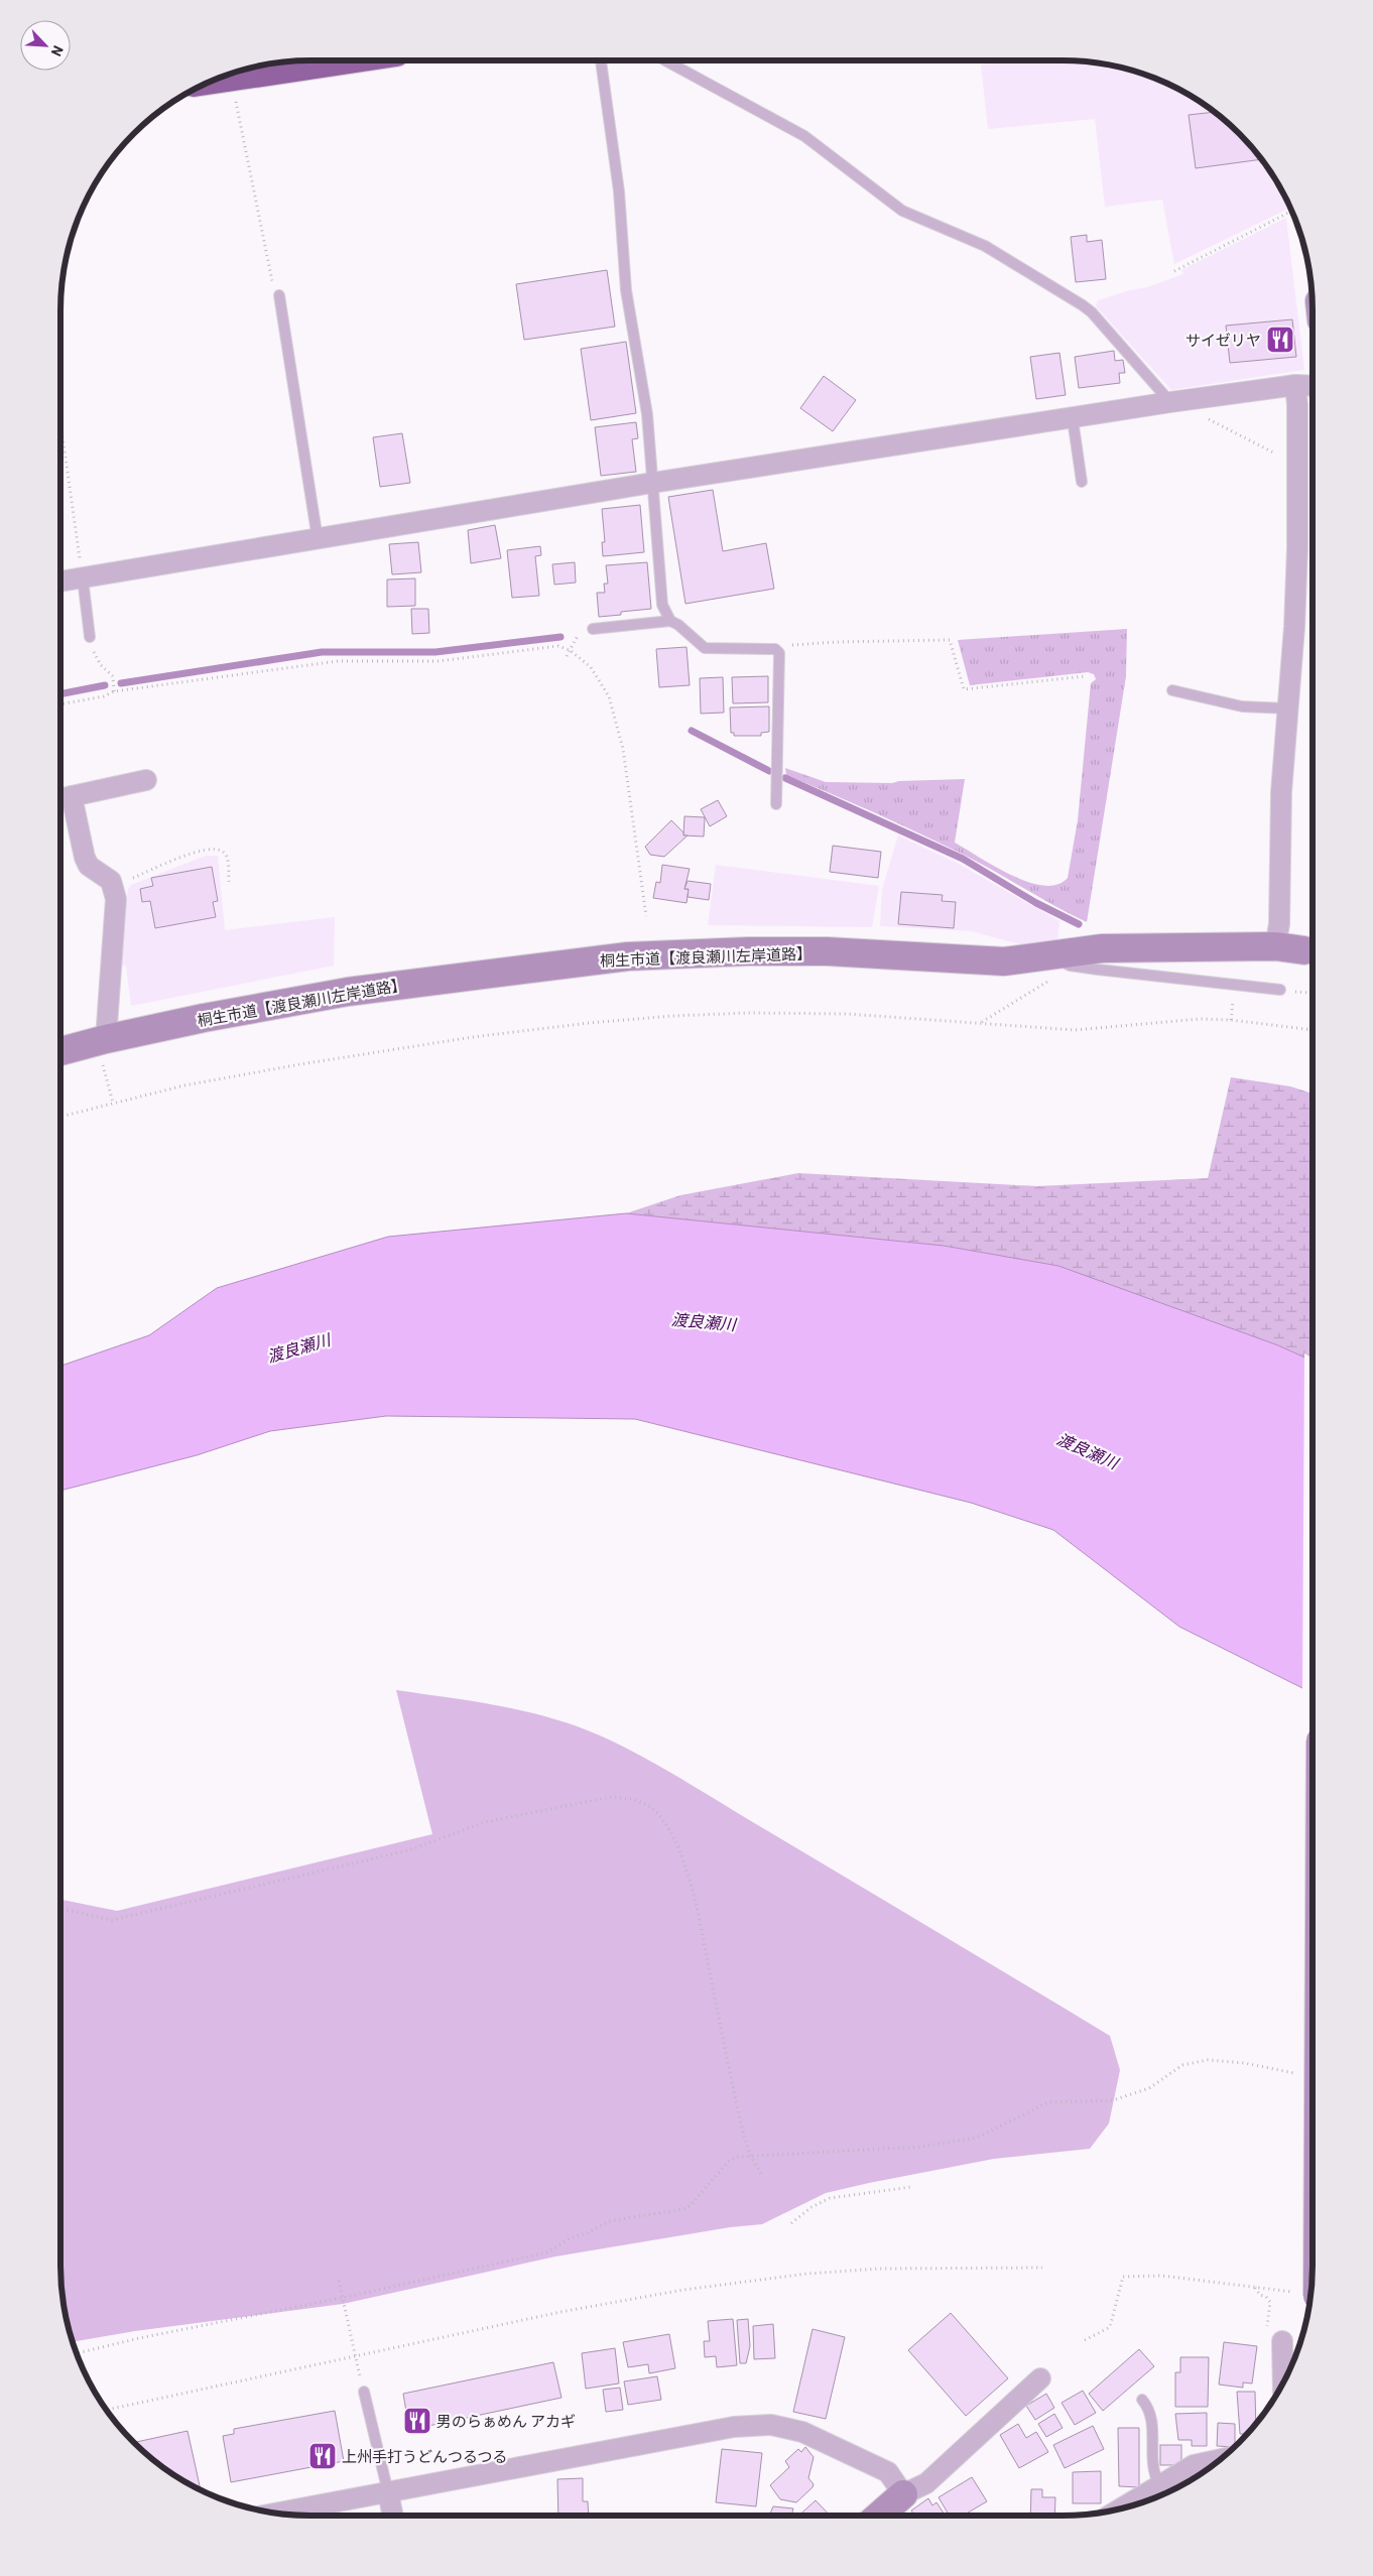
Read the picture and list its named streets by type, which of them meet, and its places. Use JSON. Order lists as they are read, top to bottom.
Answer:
{
  "streets": {
    "street": ["桐生市道【渡良瀬川左岸道路】"]
  },
  "water": ["渡良瀬川"],
  "places": {
    "restaurant": ["サイゼリヤ", "男のらぁめん アカギ", "上州手打うどんつるつる"]
  },
  "north": "bottom right"
}
